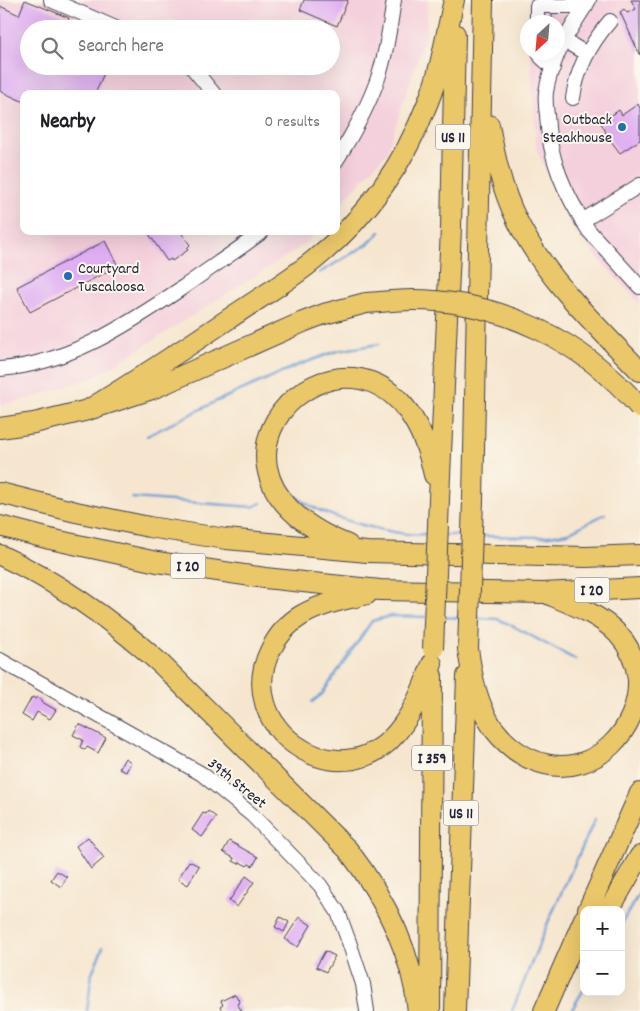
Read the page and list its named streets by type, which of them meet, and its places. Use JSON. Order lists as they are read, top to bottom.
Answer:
{
  "streets": {
    "highway": ["US 11", "I 20", "I 359"],
    "street": ["39th Street"]
  },
  "crossings": [
    ["US 11", "I 359"]
  ],
  "places": ["Outback Steakhouse", "Courtyard Tuscaloosa"],
  "north": "bottom left",
  "page": {
    "search": "Search here",
    "heading": ["Nearby", "0 results"],
    "map_buttons": ["+", "−"]
  }
}
